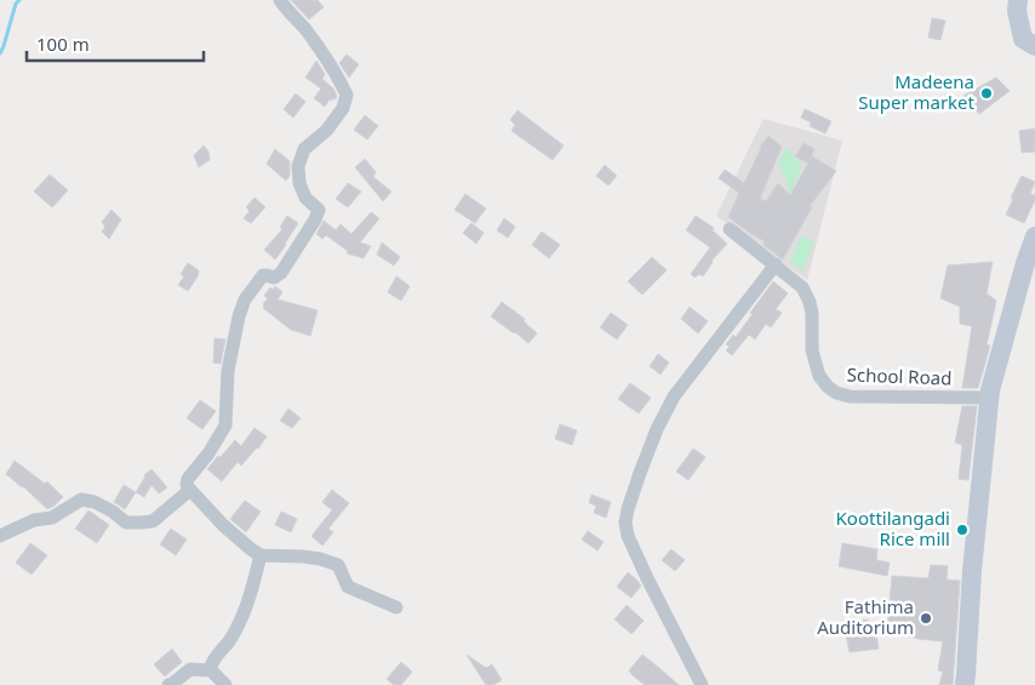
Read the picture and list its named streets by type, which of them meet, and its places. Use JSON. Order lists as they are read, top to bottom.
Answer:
{
  "streets": {
    "street": ["School Road"]
  },
  "places": ["Madeena Super market", "Koottilangadi Rice mill", "Fathima Auditorium"],
  "scale_bar": "100 m"
}
